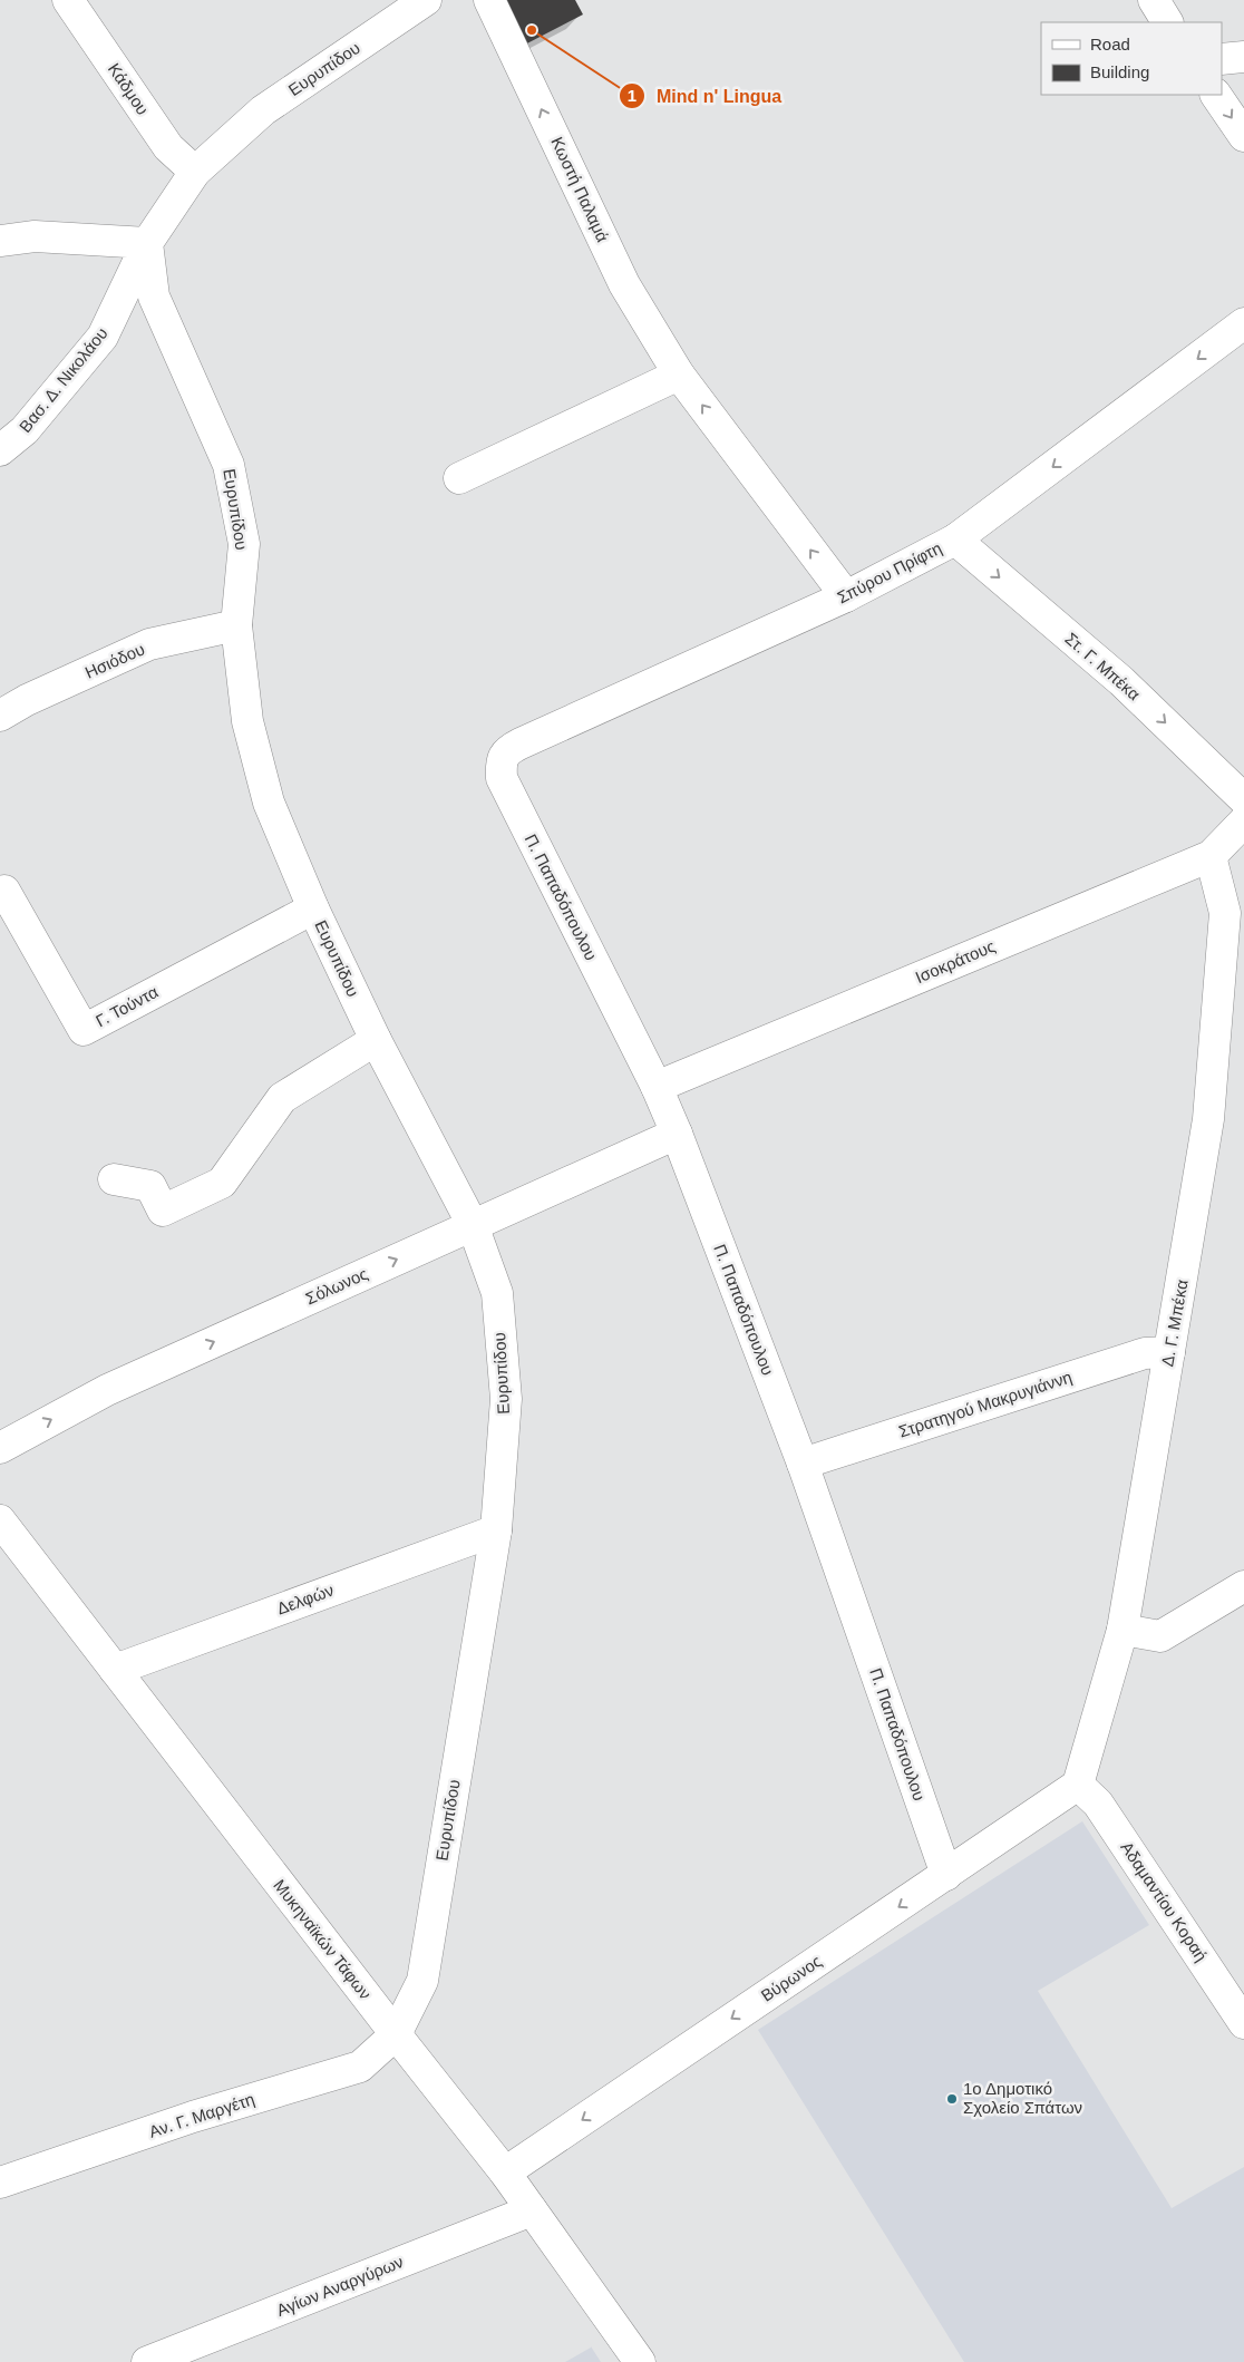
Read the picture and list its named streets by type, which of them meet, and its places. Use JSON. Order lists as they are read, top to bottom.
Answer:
{
  "streets": {
    "street": [
      "Ευρυπίδου",
      "Κάδμου",
      "Κωστή Παλαμά",
      "Βασ. Δ. Νικολάου",
      "Σπύρου Πρίφτη",
      "Ησιόδου",
      "Στ. Γ. Μπέκα",
      "Π. Παπαδόπουλου",
      "Ισοκράτους",
      "Γ. Τούντα",
      "Σόλωνος",
      "Δ. Γ. Μπέκα",
      "Στρατηγού Μακρυγιάννη",
      "Δελφών",
      "Αδαμαντίου Κοραή",
      "Μυκηναϊκών Τάφων",
      "Βύρωνος",
      "Αν. Γ. Μαργέτη",
      "Αγίων Αναργύρων"
    ]
  },
  "crossings": [
    ["Ευρυπίδου", "Κάδμου"],
    ["Ευρυπίδου", "Βασ. Δ. Νικολάου"],
    ["Ευρυπίδου", "Ησιόδου"],
    ["Ευρυπίδου", "Γ. Τούντα"],
    ["Ευρυπίδου", "Σόλωνος"],
    ["Ευρυπίδου", "Δελφών"],
    ["Ευρυπίδου", "Μυκηναϊκών Τάφων"],
    ["Ευρυπίδου", "Αν. Γ. Μαργέτη"],
    ["Κωστή Παλαμά", "Σπύρου Πρίφτη"],
    ["Σπύρου Πρίφτη", "Στ. Γ. Μπέκα"],
    ["Σπύρου Πρίφτη", "Π. Παπαδόπουλου"],
    ["Π. Παπαδόπουλου", "Ισοκράτους"],
    ["Π. Παπαδόπουλου", "Σόλωνος"],
    ["Π. Παπαδόπουλου", "Στρατηγού Μακρυγιάννη"],
    ["Π. Παπαδόπουλου", "Βύρωνος"],
    ["Ισοκράτους", "Δ. Γ. Μπέκα"],
    ["Δ. Γ. Μπέκα", "Στρατηγού Μακρυγιάννη"],
    ["Δ. Γ. Μπέκα", "Αδαμαντίου Κοραή"],
    ["Δ. Γ. Μπέκα", "Βύρωνος"],
    ["Δελφών", "Μυκηναϊκών Τάφων"],
    ["Αδαμαντίου Κοραή", "Βύρωνος"],
    ["Μυκηναϊκών Τάφων", "Βύρωνος"],
    ["Μυκηναϊκών Τάφων", "Αν. Γ. Μαργέτη"],
    ["Μυκηναϊκών Τάφων", "Αγίων Αναργύρων"]
  ],
  "one_way": [
    "Κωστή Παλαμά",
    "Σπύρου Πρίφτη",
    "Στ. Γ. Μπέκα",
    "Σόλωνος",
    "Βύρωνος"
  ],
  "places": ["Mind n' Lingua", "1ο Δημοτικό Σχολείο Σπάτων"],
  "legend": ["Road", "Building"]
}
